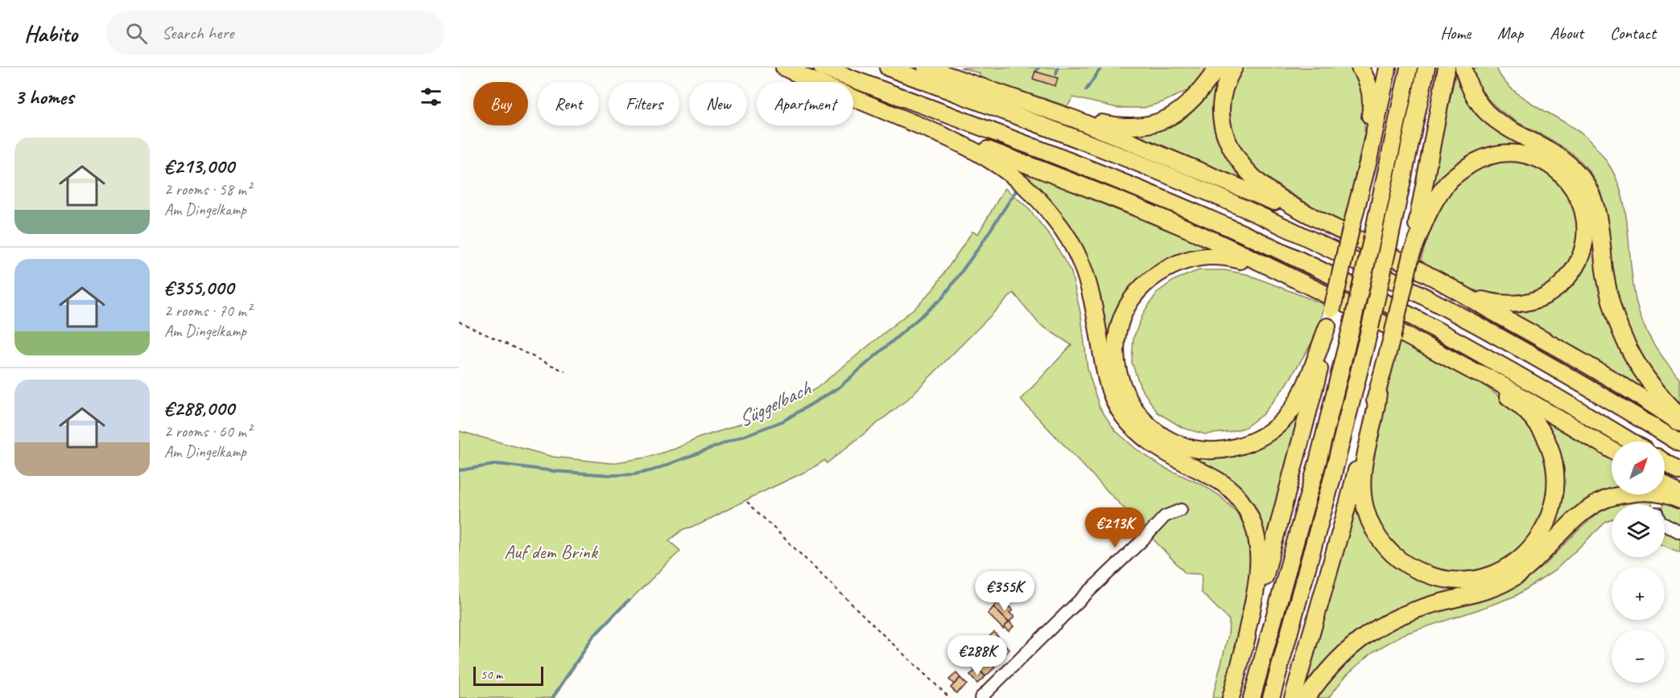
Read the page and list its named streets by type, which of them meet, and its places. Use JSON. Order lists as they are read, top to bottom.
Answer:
{
  "water": ["Süggelbach"],
  "parks": ["Auf dem Brink"],
  "scale_bar": "50 m",
  "north": "top right",
  "page": {
    "header": "Habito",
    "search": "Search here",
    "nav": [
      "Home",
      "Map",
      "About",
      "Contact"
    ],
    "heading": "3 homes",
    "chip": [
      "Buy",
      "Rent",
      "Filters",
      "New",
      "Apartment"
    ],
    "list": [
      {
        "name": "€213,000",
        "note": "2 rooms · 58 m² · Am Dingelkamp"
      },
      {
        "name": "€355,000",
        "note": "2 rooms · 70 m² · Am Dingelkamp"
      },
      {
        "name": "€288,000",
        "note": "2 rooms · 60 m² · Am Dingelkamp"
      }
    ],
    "map_buttons": ["+", "−"],
    "price": ["€213K", "€355K", "€288K"],
    "scale": "50 m"
  }
}
